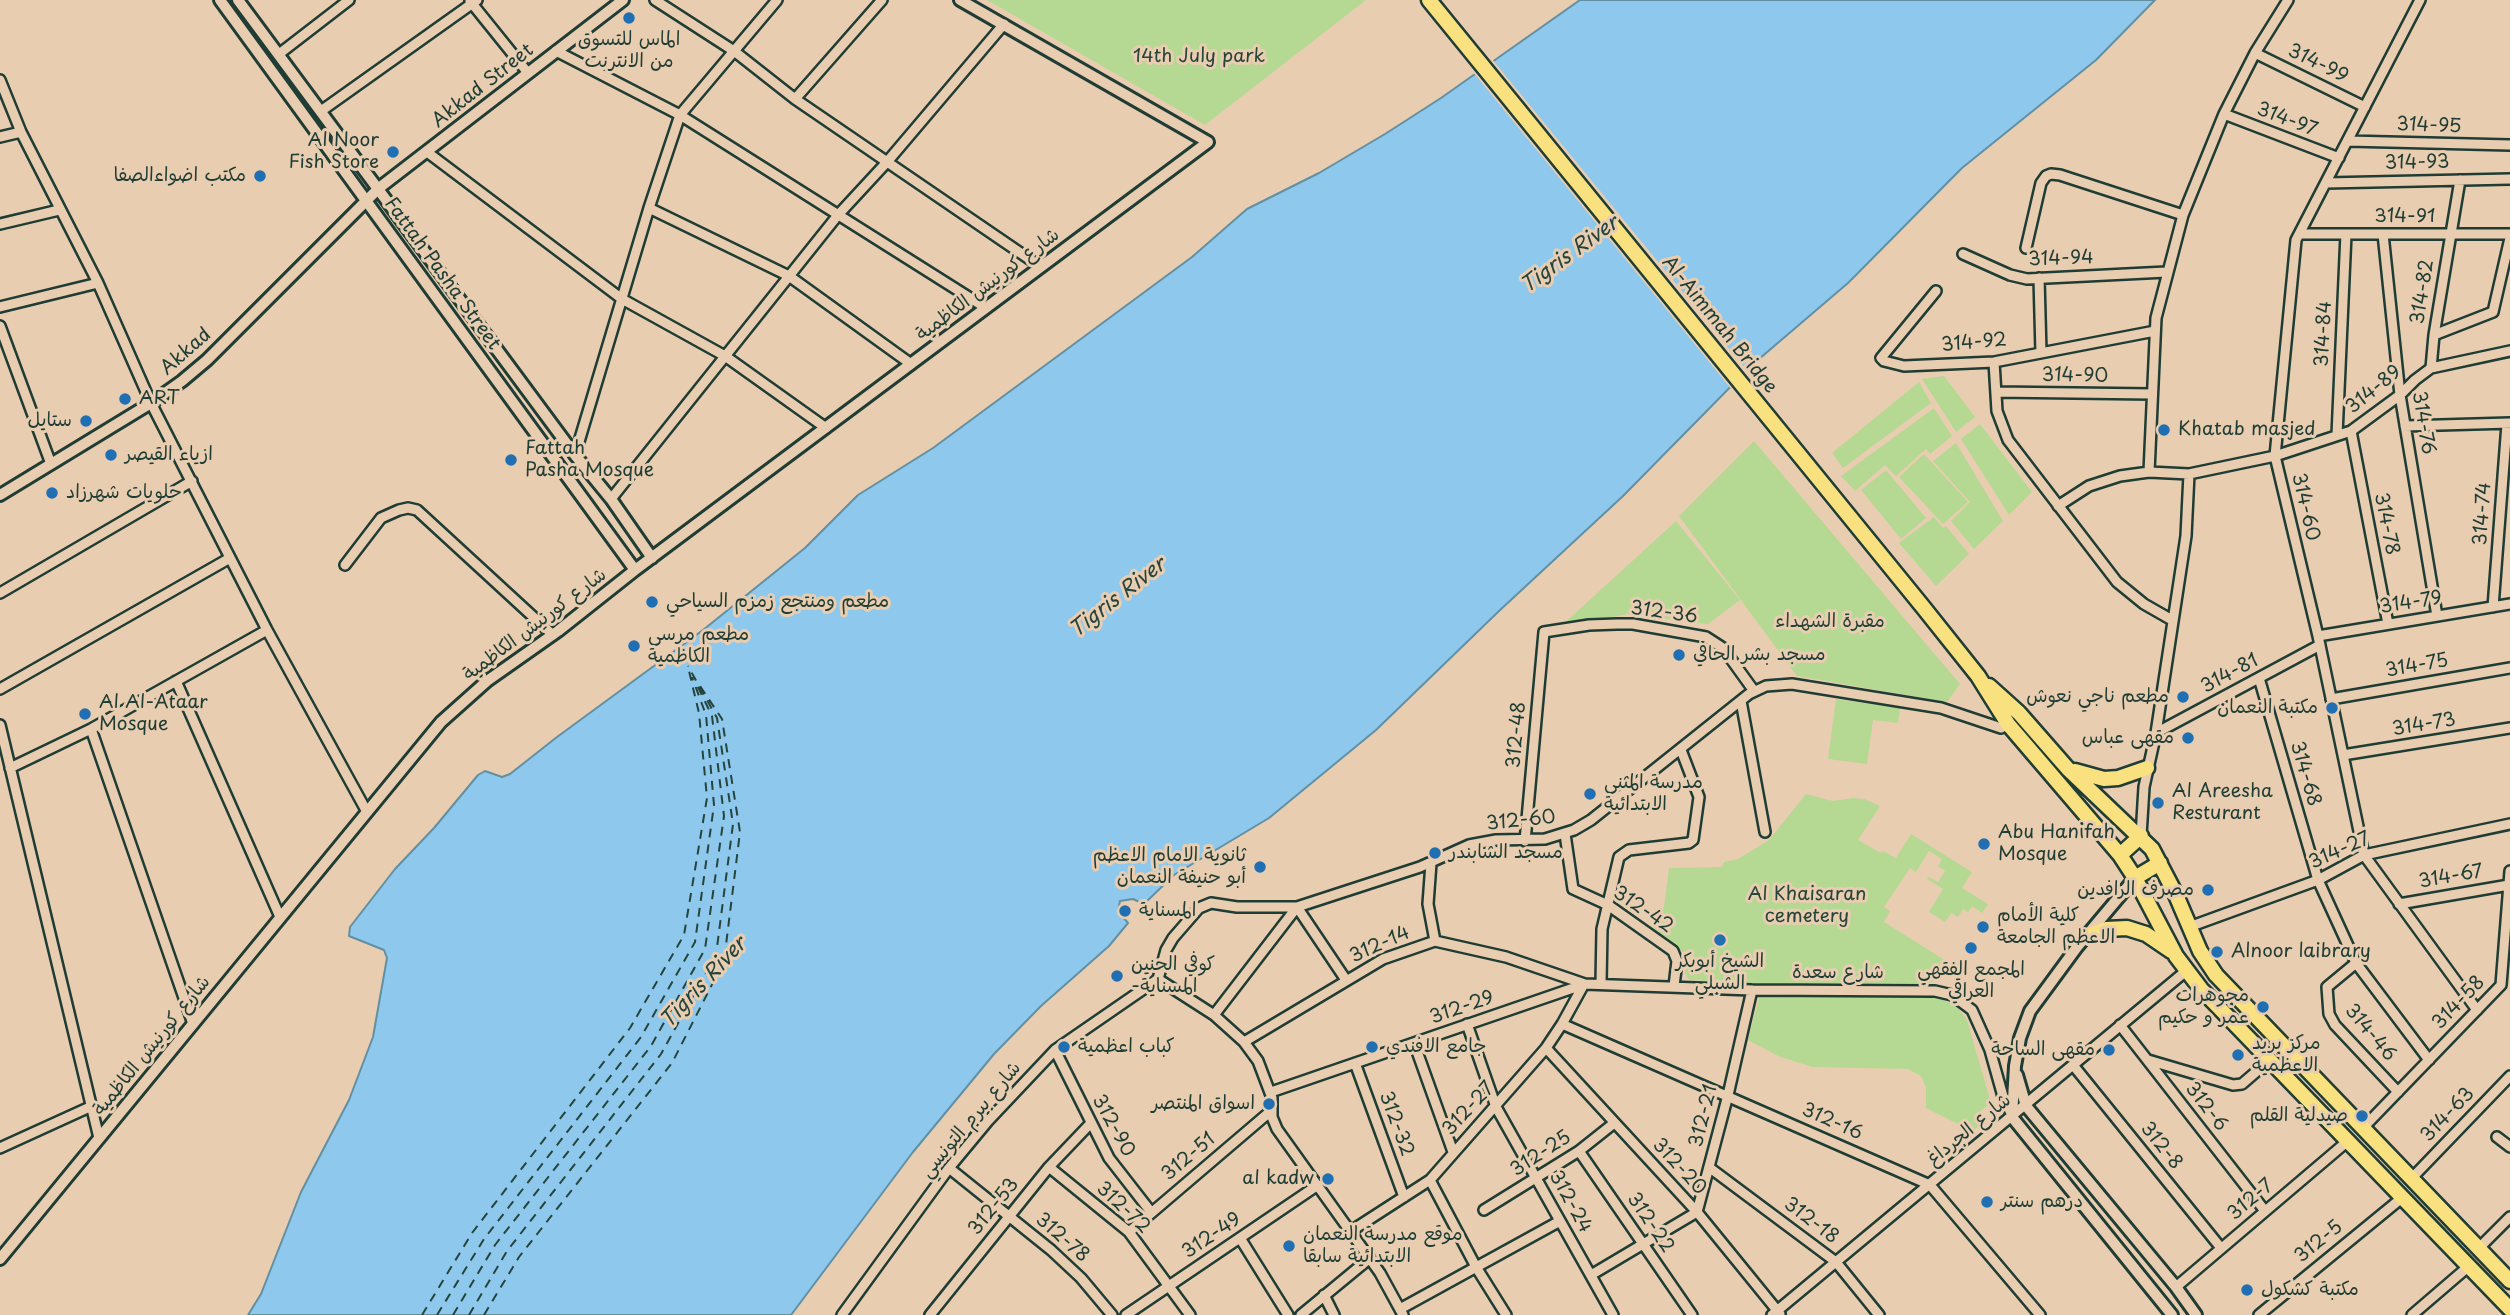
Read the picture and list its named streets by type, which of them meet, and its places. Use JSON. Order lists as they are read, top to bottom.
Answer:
{
  "streets": {
    "main road": ["Al-Aimmah Bridge"],
    "street": [
      "314-99",
      "Akkad Street",
      "314-97",
      "314-95",
      "314-93",
      "314-91",
      "314-94",
      "Fattah Pasha Street",
      "شارع كورنيش الكاظمية",
      "314-82",
      "314-84",
      "314-92",
      "Akkad",
      "314-90",
      "314-89",
      "314-76",
      "314-60",
      "314-74",
      "314-78",
      "314-79",
      "312-36",
      "314-75",
      "314-81",
      "314-73",
      "312-48",
      "314-68",
      "312-60",
      "314-27",
      "314-67",
      "312-42",
      "312-14",
      "شارع سعدة",
      "314-58",
      "312-29",
      "314-46",
      "312-6",
      "312-27",
      "314-63",
      "312-21",
      "شارع بيرم التونسي",
      "312-16",
      "312-32",
      "312-90",
      "شارع الجرداغ",
      "312-8",
      "312-25",
      "312-51",
      "312-20",
      "312-7",
      "312-24",
      "312-53",
      "312-72",
      "312-18",
      "312-22",
      "312-49",
      "312-78",
      "312-5"
    ]
  },
  "crossings": [
    ["314-99", "314-60"],
    ["Akkad Street", "Fattah Pasha Street"],
    ["Akkad Street", "Akkad"],
    ["314-97", "314-60"],
    ["314-95", "314-60"],
    ["314-93", "314-82"],
    ["314-93", "314-60"],
    ["314-91", "314-82"],
    ["314-91", "314-84"],
    ["314-91", "314-76"],
    ["314-91", "314-60"],
    ["Fattah Pasha Street", "شارع كورنيش الكاظمية"],
    ["Fattah Pasha Street", "Akkad"],
    ["314-82", "314-89"],
    ["314-84", "314-89"],
    ["314-89", "314-76"],
    ["314-89", "314-60"],
    ["314-89", "314-78"],
    ["314-76", "314-79"],
    ["314-60", "314-79"],
    ["314-60", "314-75"],
    ["314-60", "314-81"],
    ["314-60", "314-73"],
    ["314-60", "314-27"],
    ["314-60", "314-67"],
    ["314-60", "314-58"],
    ["314-74", "314-79"],
    ["314-78", "314-79"],
    ["314-79", "314-81"],
    ["312-36", "312-48"],
    ["312-36", "312-60"],
    ["314-81", "314-68"],
    ["312-48", "312-60"],
    ["314-68", "314-27"],
    ["314-68", "314-58"],
    ["314-68", "314-46"],
    ["312-60", "312-42"],
    ["312-60", "شارع بيرم التونسي"],
    ["314-67", "314-58"],
    ["312-42", "شارع سعدة"],
    ["312-14", "شارع سعدة"],
    ["312-14", "312-29"],
    ["312-14", "312-27"],
    ["شارع سعدة", "312-29"],
    ["شارع سعدة", "312-27"],
    ["شارع سعدة", "312-21"],
    ["شارع سعدة", "شارع الجرداغ"],
    ["314-58", "314-46"],
    ["312-29", "312-27"],
    ["312-29", "312-32"],
    ["312-29", "312-24"],
    ["312-6", "شارع الجرداغ"],
    ["312-6", "312-7"],
    ["312-27", "312-16"],
    ["312-27", "312-32"],
    ["312-27", "312-20"],
    ["312-27", "312-24"],
    ["312-21", "312-16"],
    ["312-21", "312-20"],
    ["312-21", "312-18"],
    ["شارع بيرم التونسي", "312-90"],
    ["شارع بيرم التونسي", "312-78"],
    ["312-16", "شارع الجرداغ"],
    ["312-90", "312-51"],
    ["312-90", "312-53"],
    ["شارع الجرداغ", "312-8"],
    ["شارع الجرداغ", "312-20"],
    ["شارع الجرداغ", "312-18"],
    ["312-8", "312-7"],
    ["312-25", "312-20"],
    ["312-25", "312-24"],
    ["312-25", "312-22"],
    ["312-51", "312-72"],
    ["312-53", "312-72"],
    ["312-53", "312-78"],
    ["312-72", "312-49"]
  ],
  "water": ["Tigris River"],
  "parks": ["14th July park", "مقبرة الشهداء", "Al Khaisaran cemetery"],
  "places": [
    "الماس للتسوق من الانترنت",
    "Al Noor Fish Store",
    "مكتب اضواءالصفا",
    "ART",
    "ستايل",
    "Khatab masjed",
    "ازياء القيصر",
    "Fattah Pasha Mosque",
    "حلويات شهرزاد",
    "مطعم ومنتجع زمزم السياحي",
    "مطعم مرسى الكاظمية",
    "مسجد بشر الحافي",
    "مطعم ناجي نعوش",
    "مكتبة النعمان",
    "Al Al-Ataar Mosque",
    "مقهى عباس",
    "مدرسة المثنى الابتدائية",
    "Al Areesha Resturant",
    "Abu Hanifah Mosque",
    "مسجد الشابندر",
    "ثانوية الامام الاعظم أبو حنيفة النعمان",
    "مصرف الرافدين",
    "المسناية",
    "كلية الأمام الاعظم الجامعة",
    "الشيخ أبوبكر الشبلي",
    "المجمع الفقهي العراقي",
    "Alnoor laibrary",
    "كوفي الحنين -المسناية",
    "مجوهرات عمر و حكيم",
    "كباب اعظمية",
    "جامع الافندي",
    "مقهى الساحة",
    "مركز بريد الاعظمية",
    "اسواق المنتصر",
    "صيدلية القلم",
    "al kadw",
    "درهم سنتر",
    "موقع مدرسة النعمان الابتدائية سابقا",
    "مكتبة كشكول"
  ]
}
